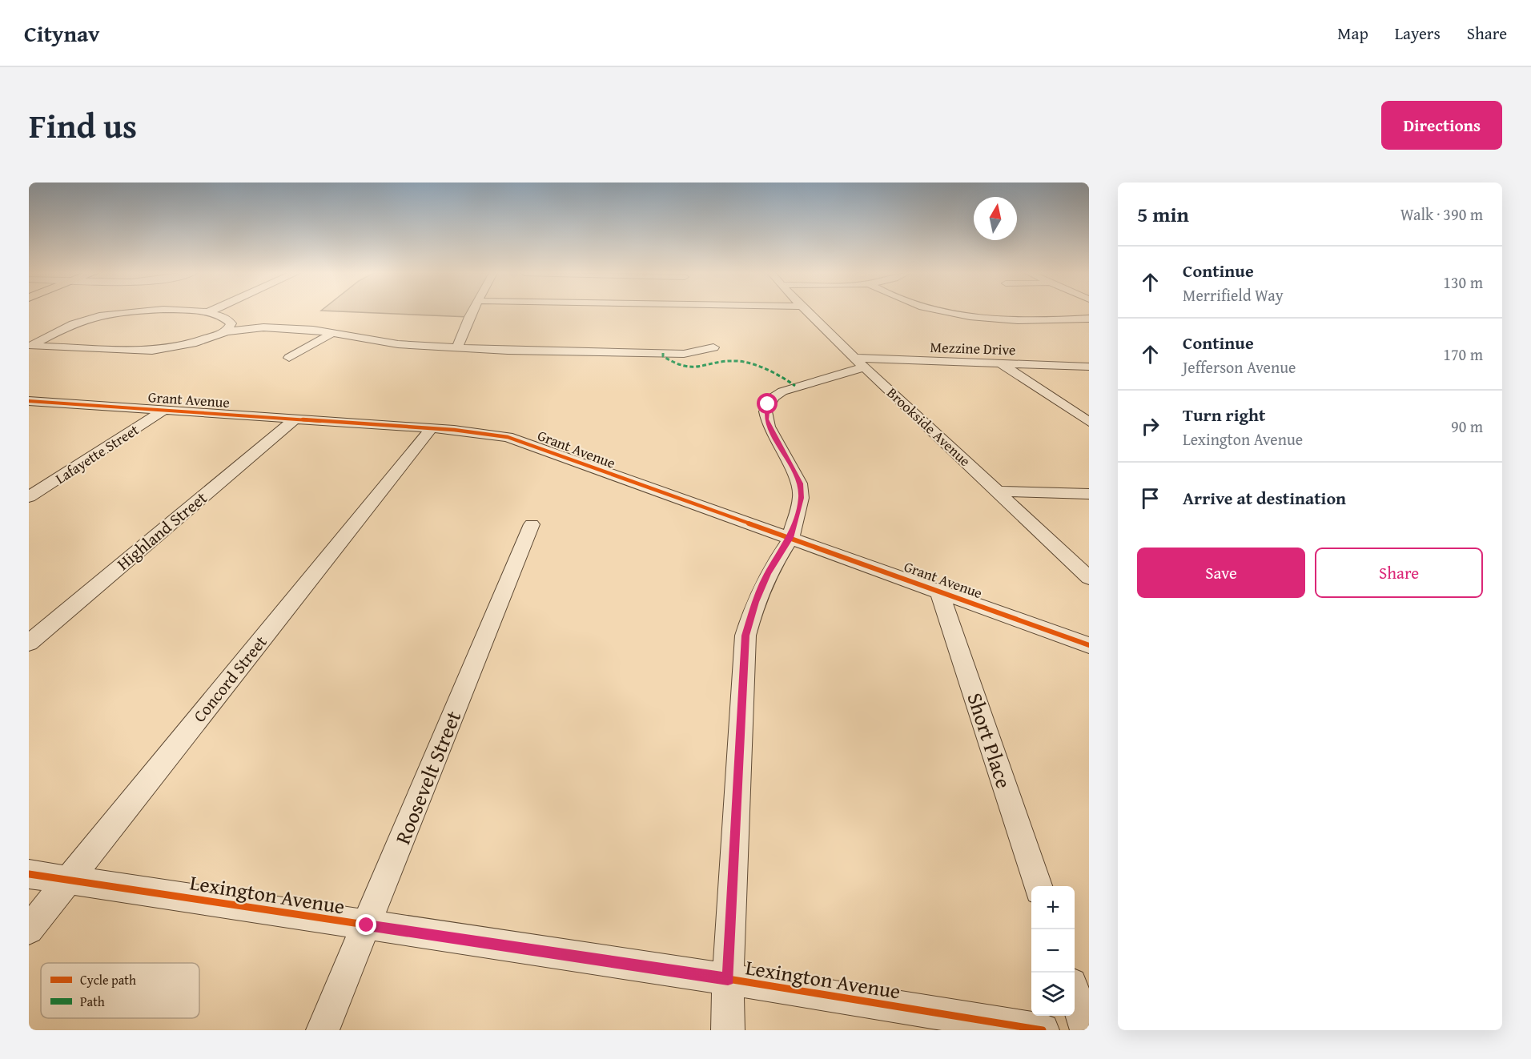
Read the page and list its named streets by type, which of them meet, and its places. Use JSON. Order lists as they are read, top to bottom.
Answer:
{
  "streets": {
    "street": [
      "Mezzine Drive",
      "Grant Avenue",
      "Brookside Avenue",
      "Lafayette Street",
      "Highland Street",
      "Concord Street",
      "Short Place",
      "Roosevelt Street",
      "Lexington Avenue"
    ]
  },
  "crossings": [
    ["Mezzine Drive", "Grant Avenue"],
    ["Mezzine Drive", "Brookside Avenue"],
    ["Grant Avenue", "Lafayette Street"],
    ["Grant Avenue", "Highland Street"],
    ["Grant Avenue", "Concord Street"],
    ["Grant Avenue", "Short Place"],
    ["Concord Street", "Lexington Avenue"],
    ["Roosevelt Street", "Lexington Avenue"]
  ],
  "legend": ["Cycle path", "Path"],
  "north": "top",
  "page": {
    "header": "Citynav",
    "nav": ["Map", "Layers", "Share"],
    "title": "Find us",
    "buttons": [
      "Directions",
      ["Save", "Share"]
    ],
    "heading": ["5 min", "Walk · 390 m"],
    "list": [
      ["Continue", "Merrifield Way", "130 m"],
      ["Continue", "Jefferson Avenue", "170 m"],
      ["Turn right", "Lexington Avenue", "90 m"],
      "Arrive at destination"
    ],
    "map_buttons": ["+", "−"]
  }
}
